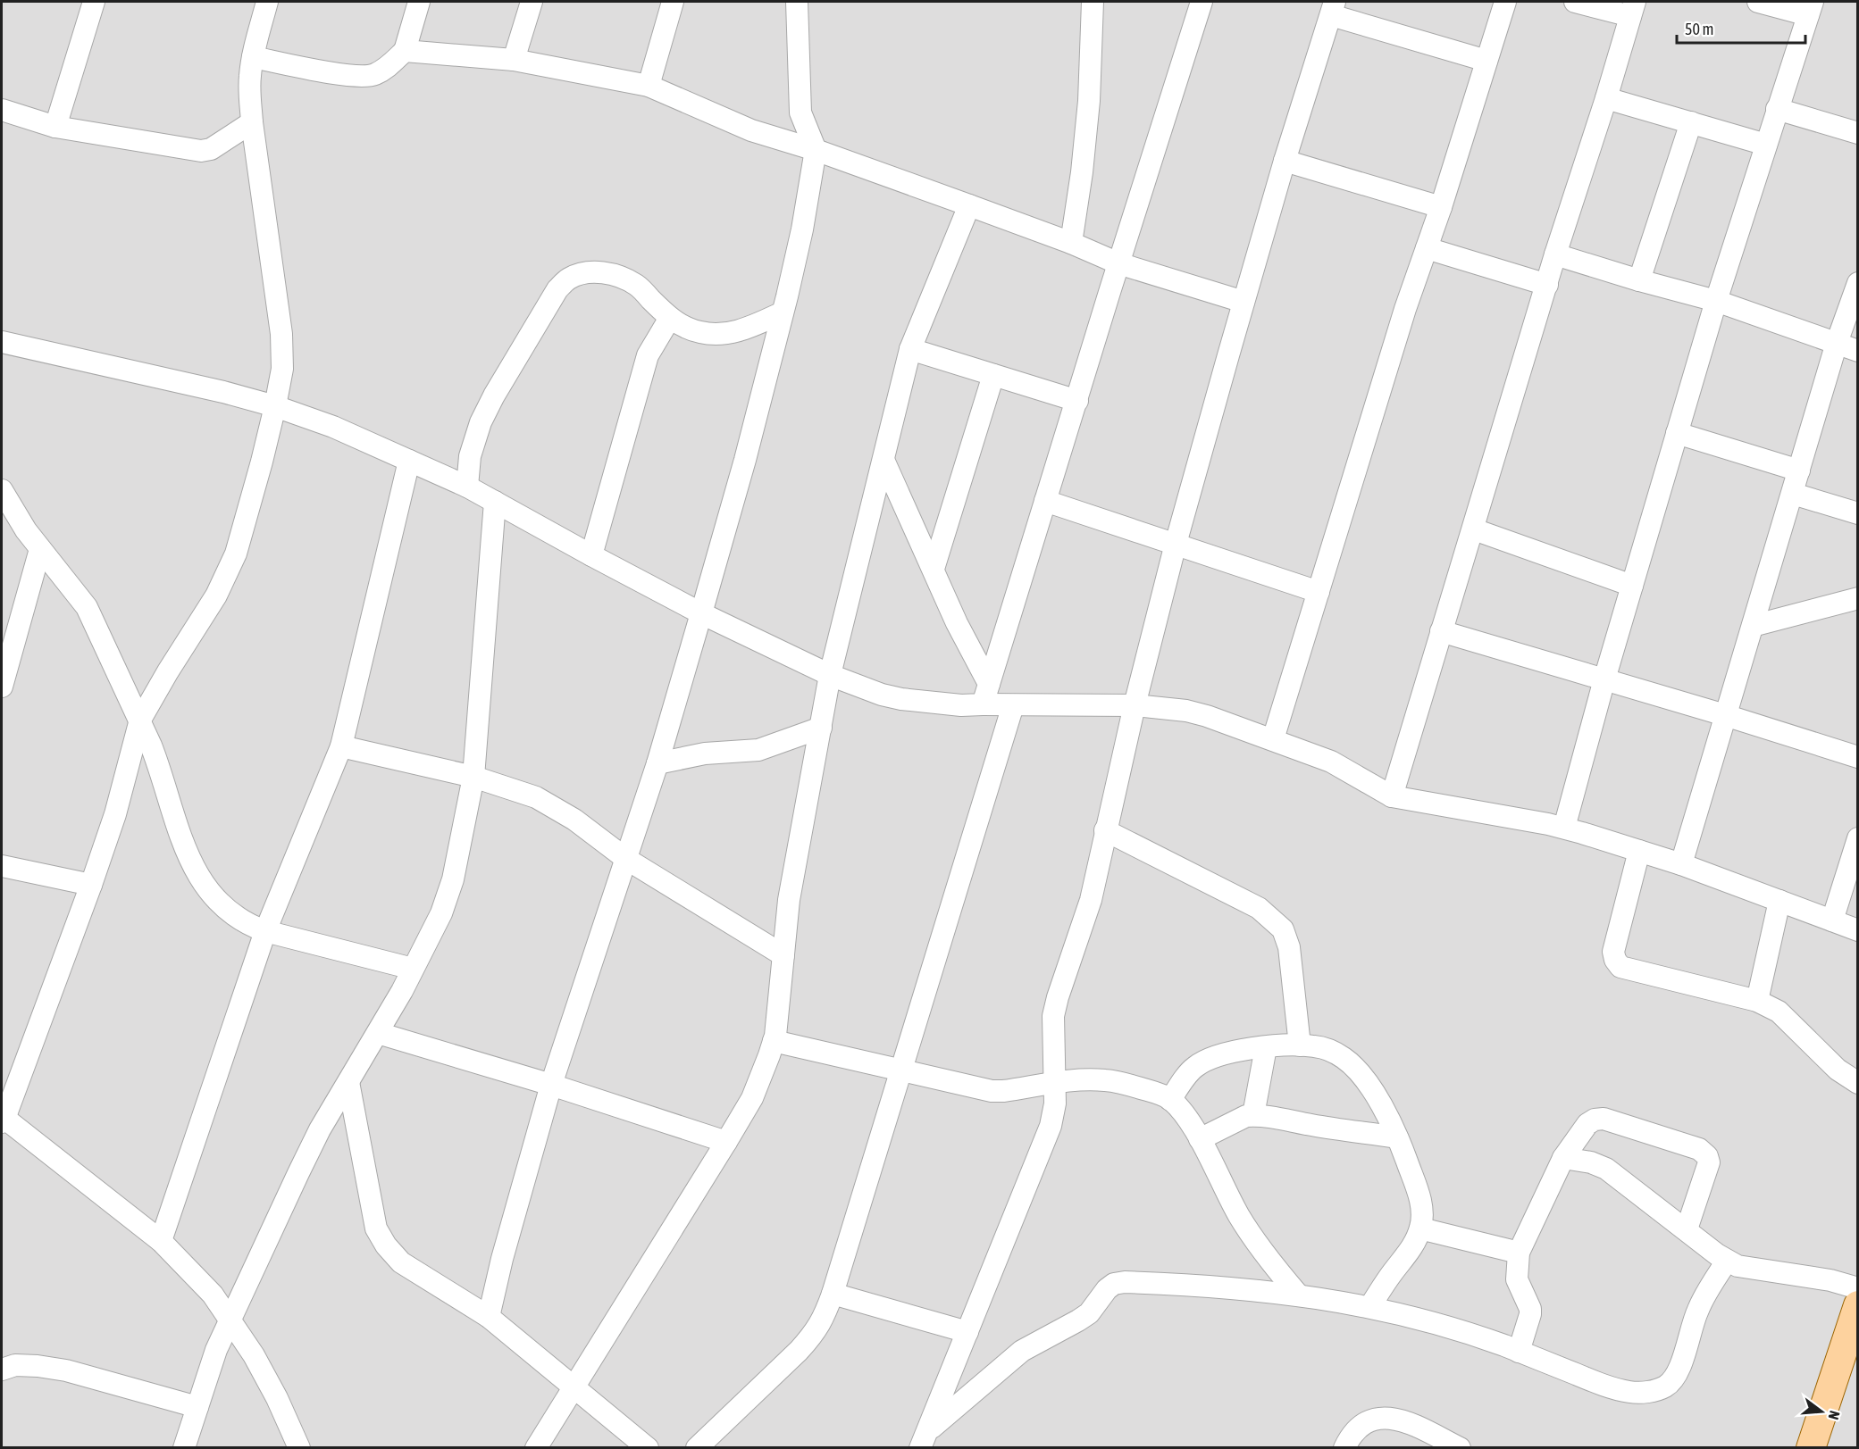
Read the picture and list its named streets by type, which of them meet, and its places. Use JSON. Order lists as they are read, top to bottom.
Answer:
{
  "scale_bar": "50 m",
  "north": "right"
}
